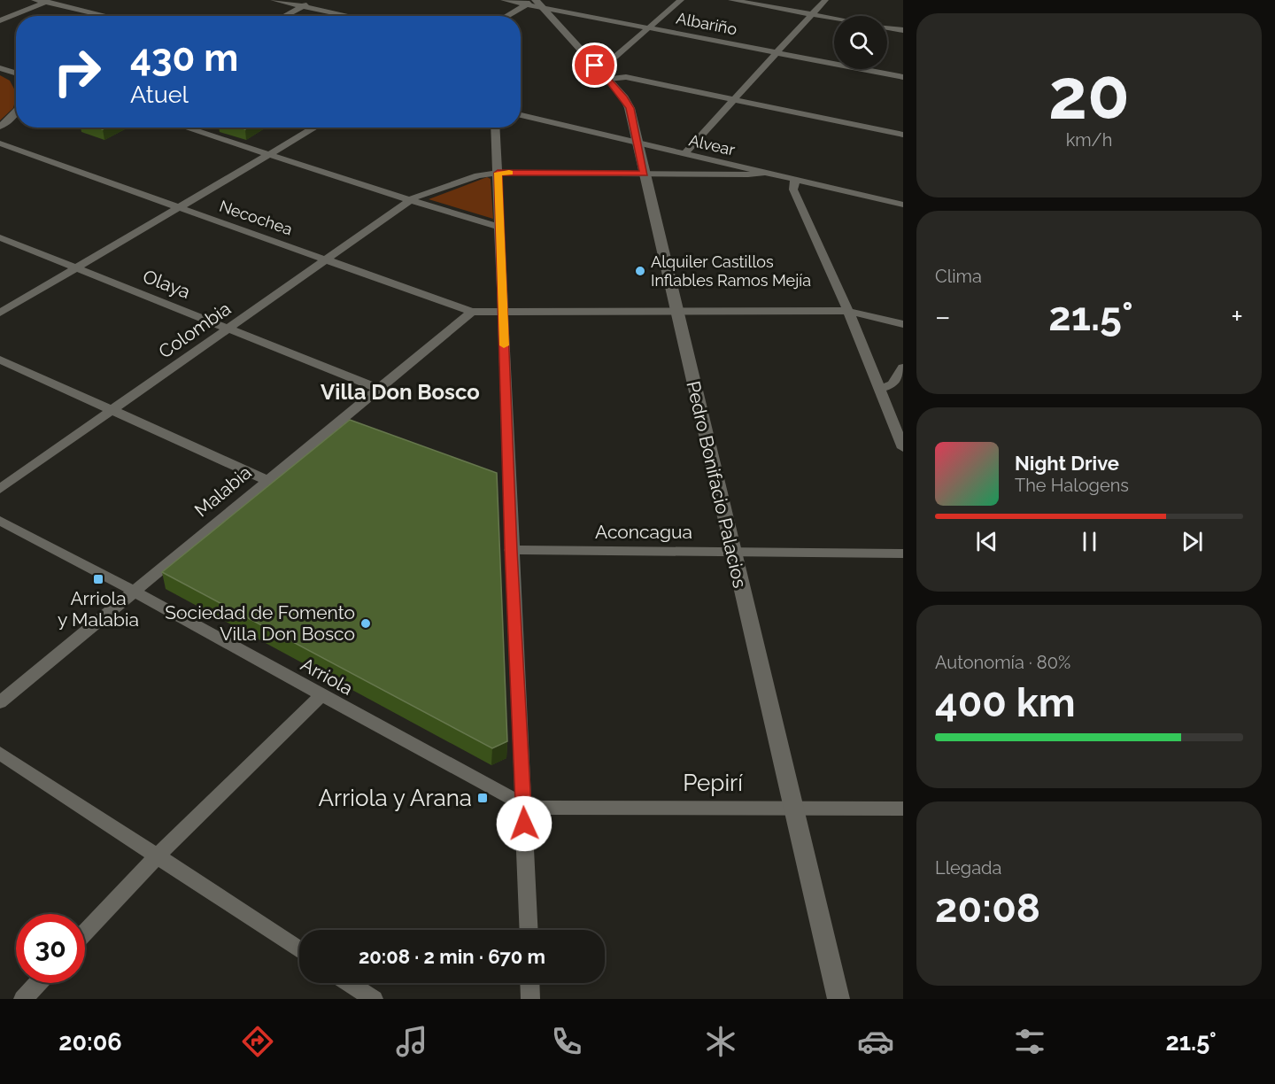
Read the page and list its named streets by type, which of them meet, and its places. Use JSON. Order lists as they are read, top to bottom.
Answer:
{
  "streets": {
    "street": [
      "Albariño",
      "Alvear",
      "Necochea",
      "Olaya",
      "Colombia",
      "Pedro Bonifacio Palacios",
      "Malabia",
      "Aconcagua",
      "Arriola",
      "Pepirí"
    ]
  },
  "crossings": [
    ["Albariño", "Pedro Bonifacio Palacios"],
    ["Alvear", "Colombia"],
    ["Alvear", "Pedro Bonifacio Palacios"],
    ["Necochea", "Colombia"],
    ["Necochea", "Pedro Bonifacio Palacios"],
    ["Necochea", "Malabia"],
    ["Olaya", "Colombia"],
    ["Olaya", "Malabia"],
    ["Colombia", "Pedro Bonifacio Palacios"],
    ["Pedro Bonifacio Palacios", "Aconcagua"],
    ["Pedro Bonifacio Palacios", "Pepirí"],
    ["Malabia", "Arriola"],
    ["Arriola", "Pepirí"]
  ],
  "districts": ["Villa Don Bosco"],
  "places": {
    "other": ["Alquiler Castillos Inflables Ramos Mejía", "Sociedad de Fomento Villa Don Bosco"],
    "transit": ["Arriola y Malabia", "Arriola y Arana"]
  },
  "page": {
    "tile": [
      ["20", "km/h"],
      "Clima",
      ["Autonomía · 80%", "400 km"],
      ["Llegada", "20:08"]
    ],
    "turn": ["430 m", "Atuel"],
    "heat": ["−", "21.5°", "+"],
    "song": ["Night Drive", "The Halogens"],
    "limit": "30",
    "trip": "20:08 · 2 min · 670 m",
    "tabs": ["20:06", "21.5°"]
  }
}
